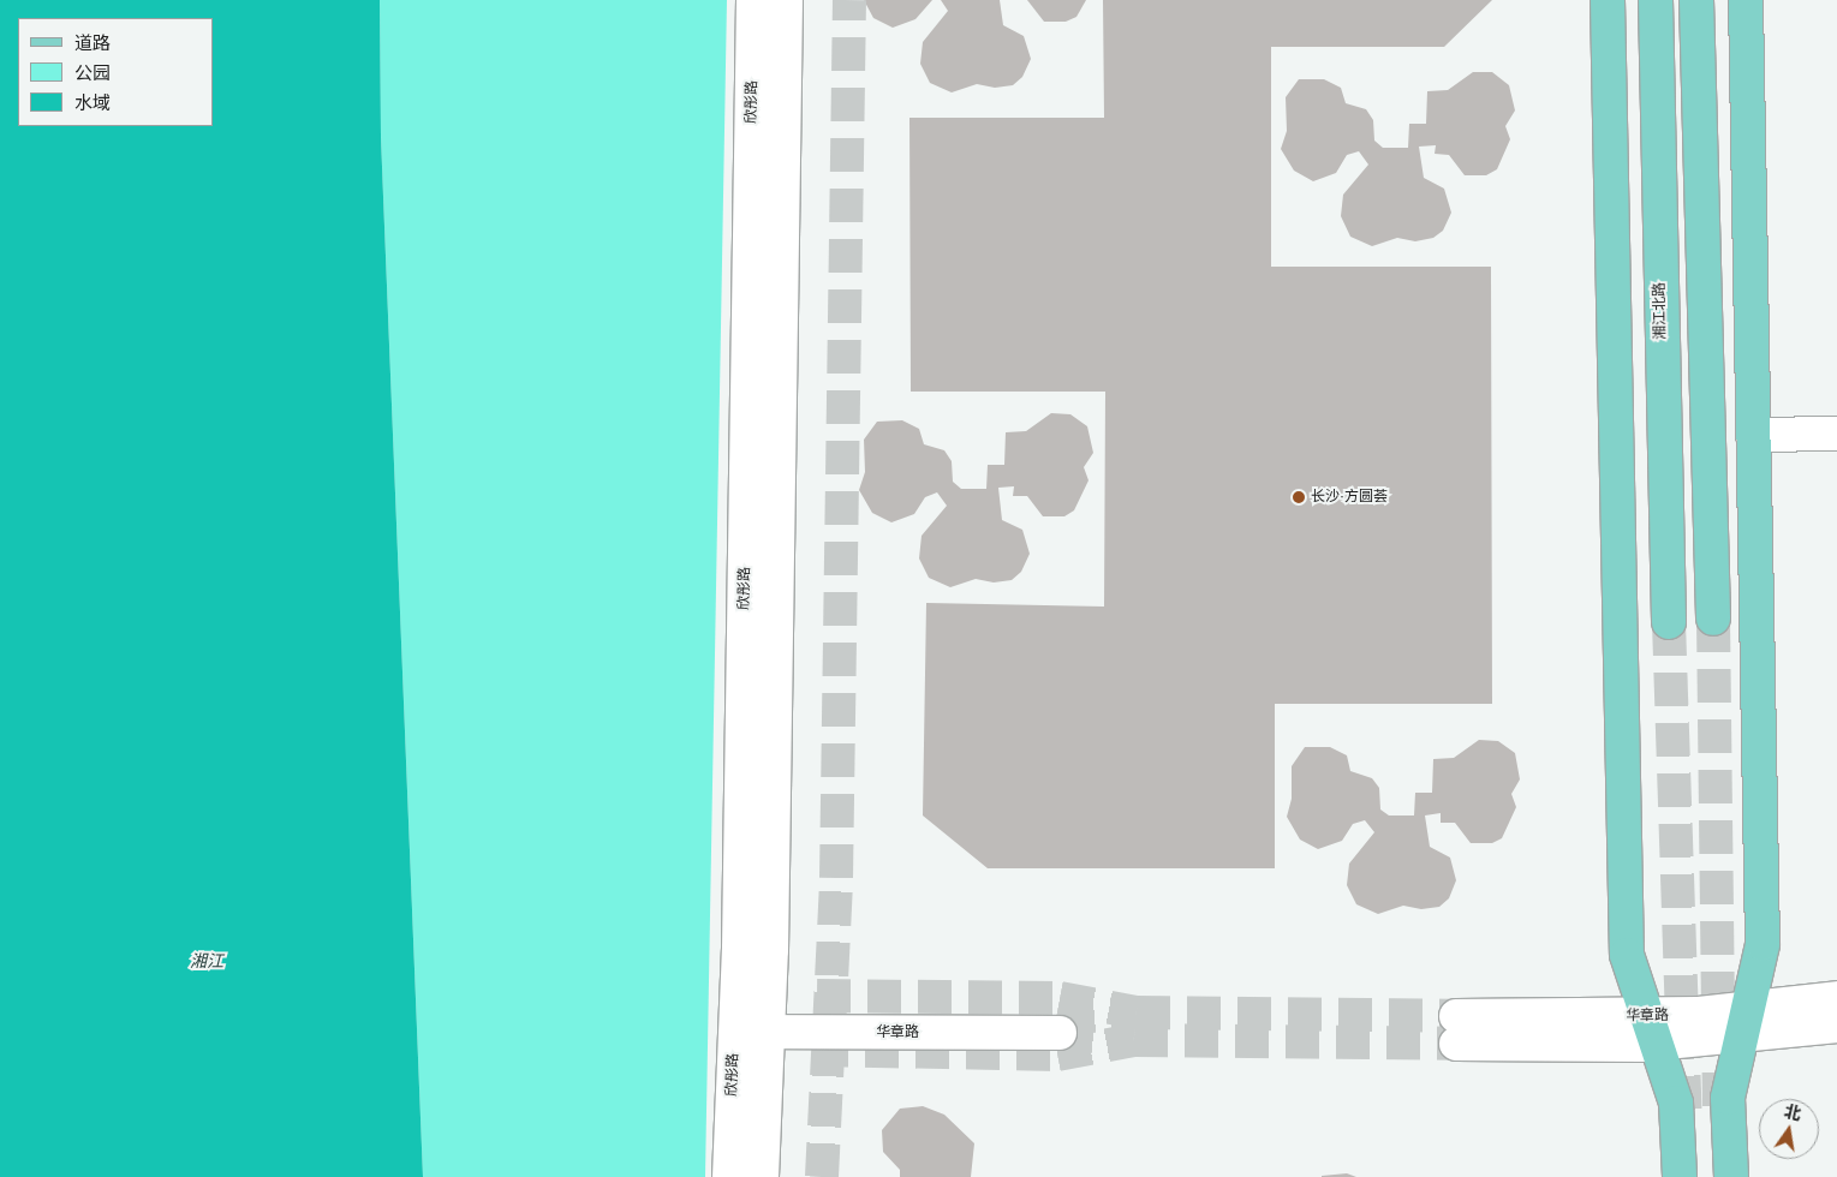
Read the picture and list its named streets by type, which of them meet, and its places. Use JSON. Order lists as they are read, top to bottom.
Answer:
{
  "streets": {
    "main road": ["欣彤路", "湘江北路", "华章路"]
  },
  "crossings": [
    ["欣彤路", "华章路"]
  ],
  "water": ["湘江"],
  "places": ["长沙·方圆荟"],
  "legend": ["道路", "公园", "水域"],
  "north": "top"
}
